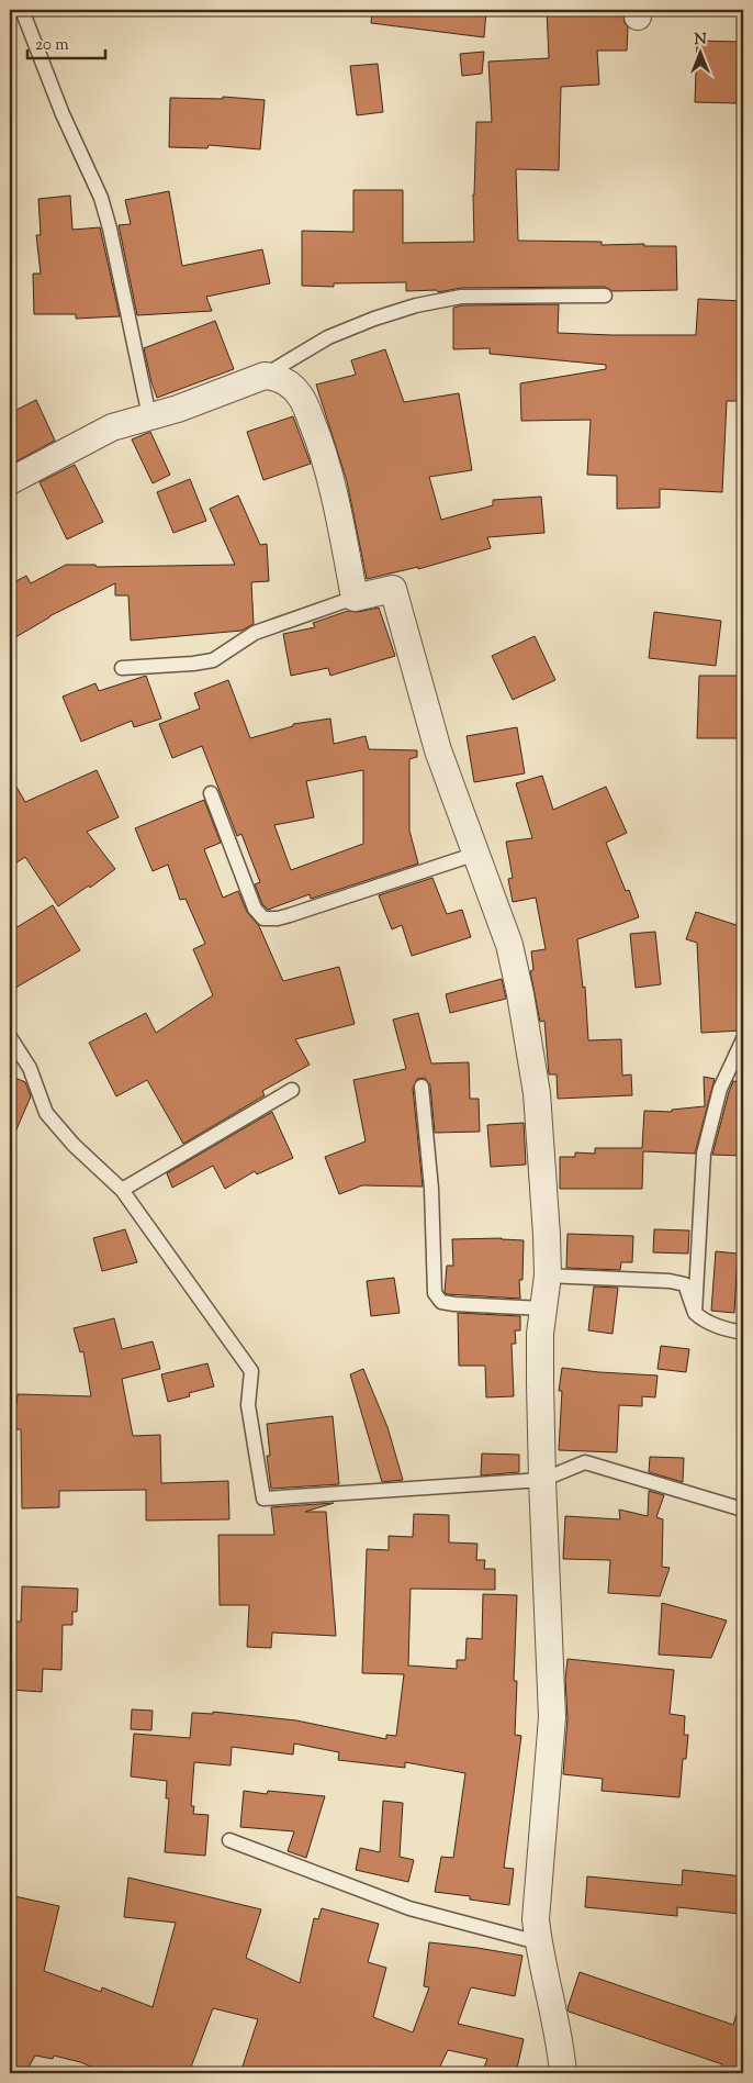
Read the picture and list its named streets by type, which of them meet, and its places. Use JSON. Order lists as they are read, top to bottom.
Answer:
{
  "scale_bar": "20 m",
  "north": "top"
}
